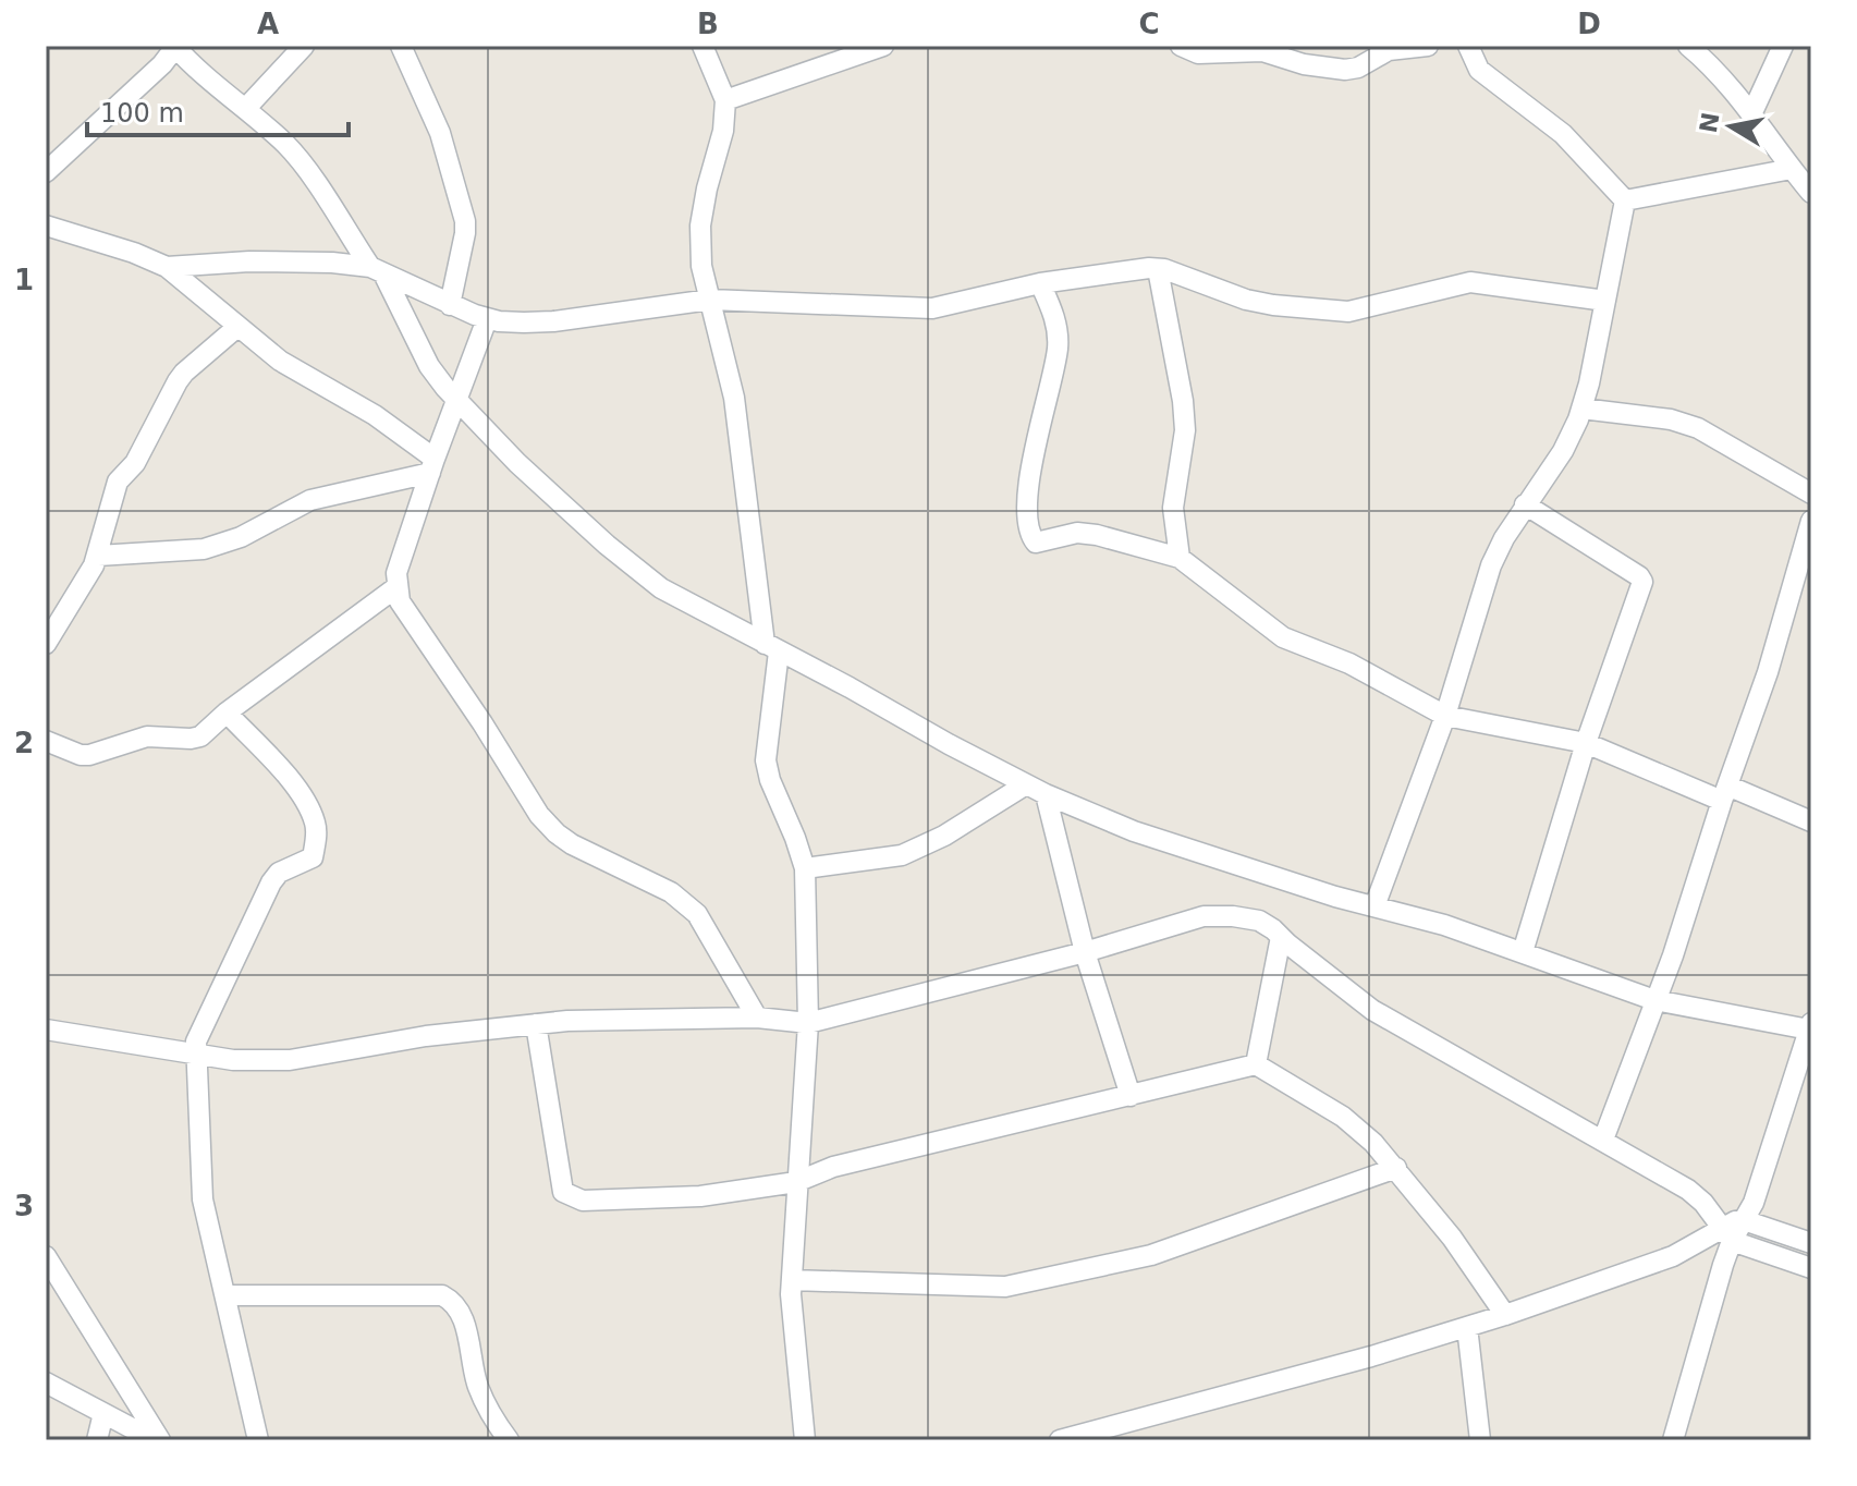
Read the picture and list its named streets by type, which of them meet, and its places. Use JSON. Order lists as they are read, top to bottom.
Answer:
{
  "scale_bar": "100 m",
  "north": "left",
  "grid": {
    "columns": [
      "A",
      "B",
      "C",
      "D"
    ],
    "rows": ["1", "2", "3"]
  }
}
